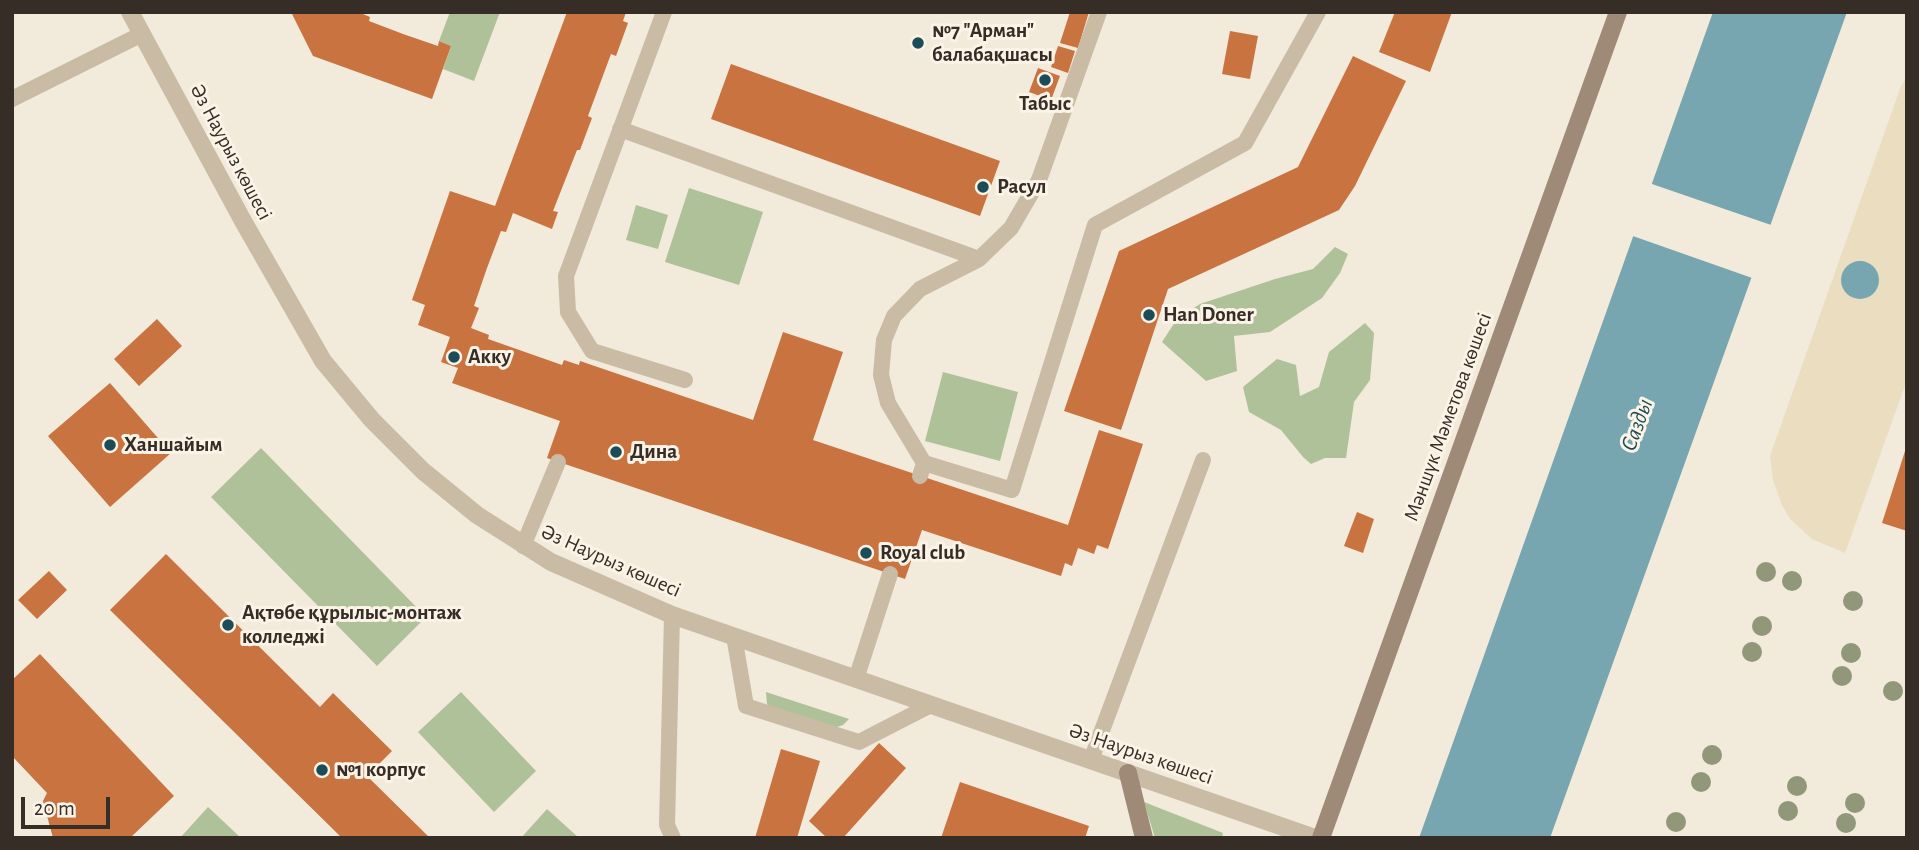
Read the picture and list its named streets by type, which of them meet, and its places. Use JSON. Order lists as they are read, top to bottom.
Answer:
{
  "streets": {
    "main road": ["Мәншүк Мәметова көшесі"],
    "street": ["Әз Наурыз көшесі"]
  },
  "water": ["Сазды"],
  "places": [
    "№7 \"Арман\" балабақшасы",
    "Табыс",
    "Расул",
    "Han Doner",
    "Акку",
    "Ханшайым",
    "Дина",
    "Royal club",
    "Ақтөбе құрылыс-монтаж колледжі",
    "№1 корпус"
  ],
  "scale_bar": "20 m"
}
